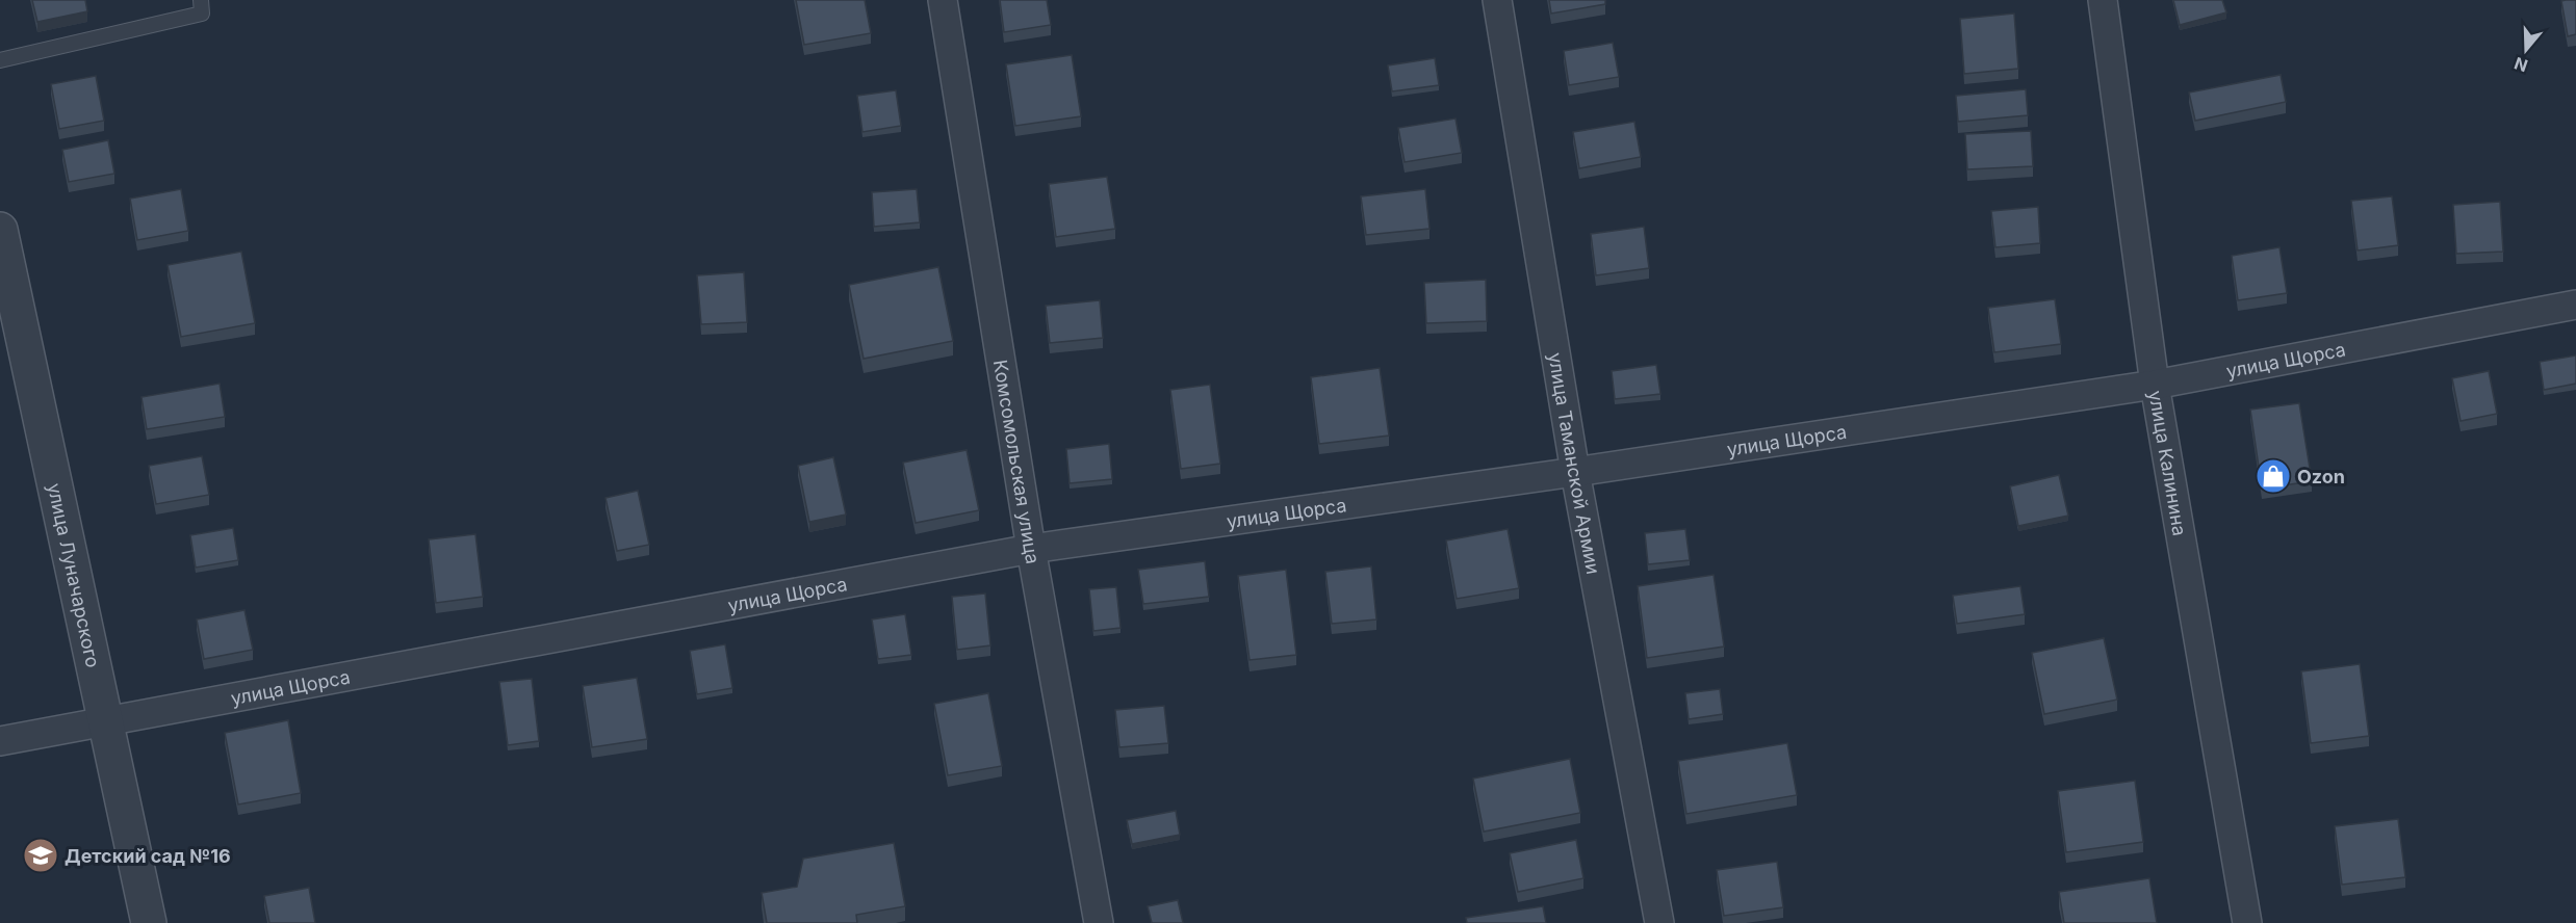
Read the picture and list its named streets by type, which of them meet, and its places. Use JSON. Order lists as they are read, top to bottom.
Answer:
{
  "streets": {
    "street": [
      "улица Щорса",
      "Комсомольская улица",
      "улица Таманской Армии",
      "улица Калинина",
      "улица Луначарского"
    ]
  },
  "crossings": [
    ["улица Щорса", "Комсомольская улица"],
    ["улица Щорса", "улица Таманской Армии"],
    ["улица Щорса", "улица Калинина"],
    ["улица Щорса", "улица Луначарского"]
  ],
  "places": {
    "shop": ["Ozon"],
    "school or university": ["Детский сад №16"]
  },
  "north": "bottom"
}
